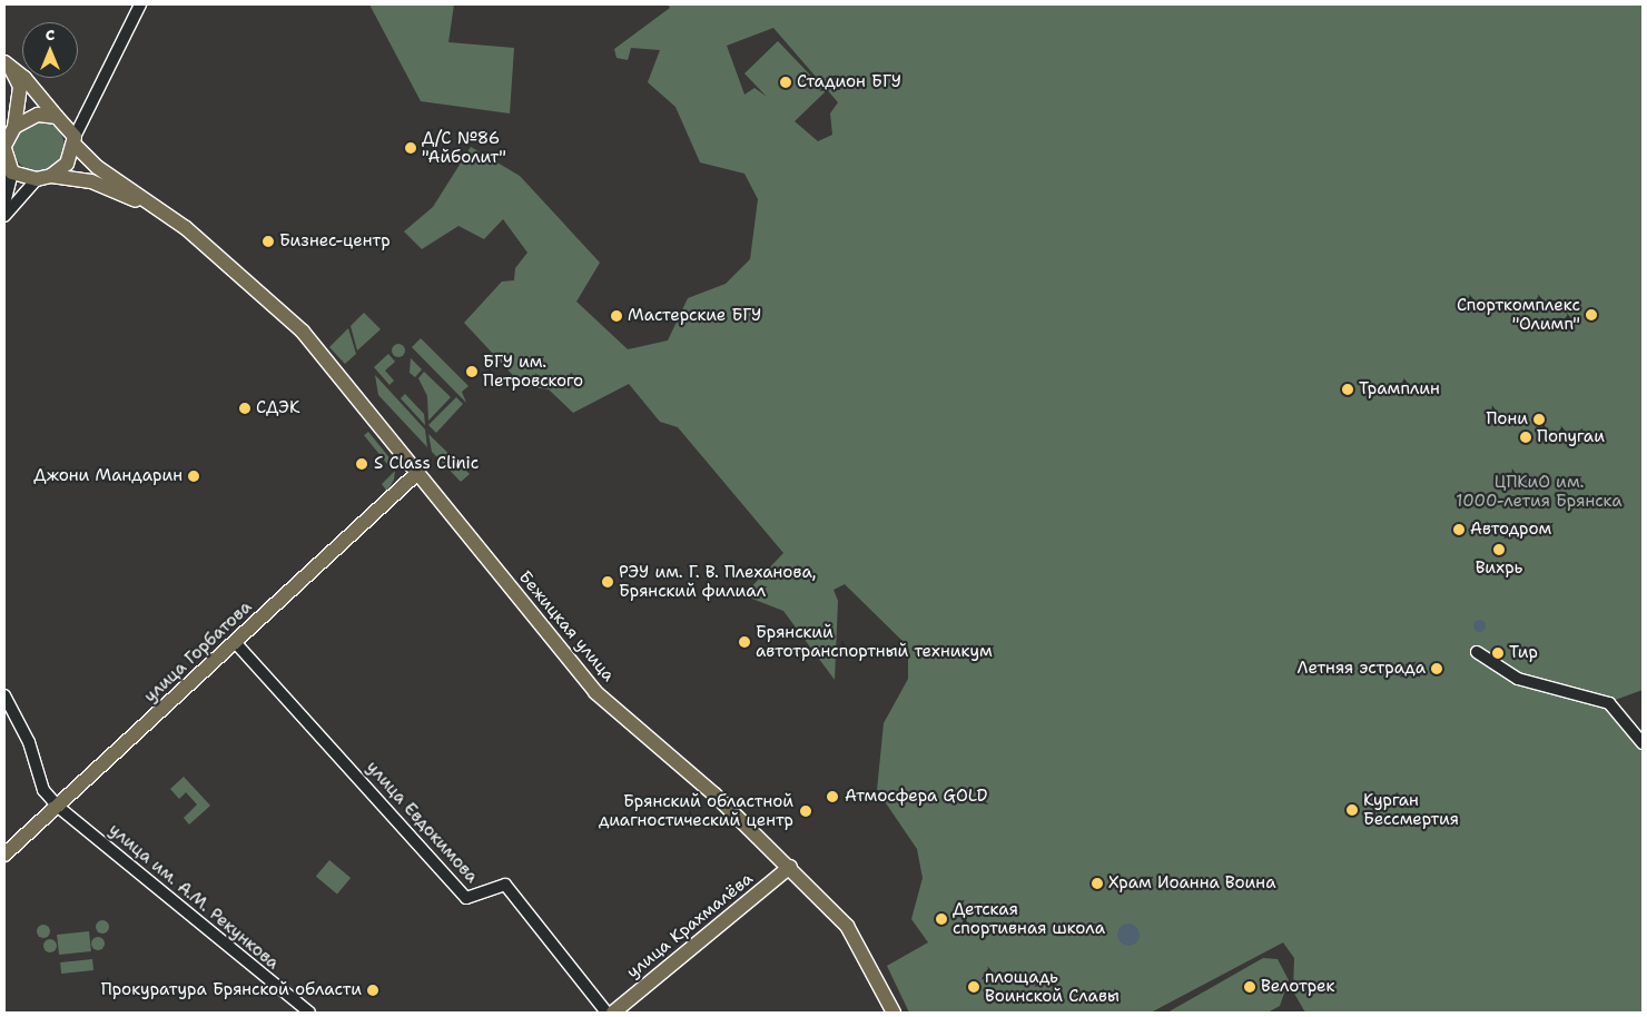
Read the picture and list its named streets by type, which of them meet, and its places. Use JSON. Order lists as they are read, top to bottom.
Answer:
{
  "streets": {
    "main road": ["Бежицкая улица", "улица Горбатова", "улица Крахмалёва"],
    "street": ["улица Евдокимова", "улица им. А.М. Рекункова"]
  },
  "crossings": [
    ["Бежицкая улица", "улица Горбатова"],
    ["Бежицкая улица", "улица Крахмалёва"],
    ["улица Горбатова", "улица Евдокимова"],
    ["улица Горбатова", "улица им. А.М. Рекункова"]
  ],
  "parks": ["ЦПКиО им. 1000-летия Брянска"],
  "places": [
    "Стадион БГУ",
    "Д/С №86 \"Айболит\"",
    "Бизнес-центр",
    "Спорткомплекс \"Олимп\"",
    "Мастерские БГУ",
    "БГУ им. Петровского",
    "Трамплин",
    "СДЭК",
    "Пони",
    "Попугаи",
    "S Class Clinic",
    "Джони Мандарин",
    "Автодром",
    "Вихрь",
    "РЭУ им. Г. В. Плеханова, Брянский филиал",
    "Брянский автотранспортный техникум",
    "Тир",
    "Летняя эстрада",
    "Атмосфера GOLD",
    "Курган Бессмертия",
    "Брянский областной диагностический центр",
    "Храм Иоанна Воина",
    "Детская спортивная школа",
    "площадь Воинской Славы",
    "Велотрек",
    "Прокуратура Брянской области"
  ],
  "north": "top"
}
